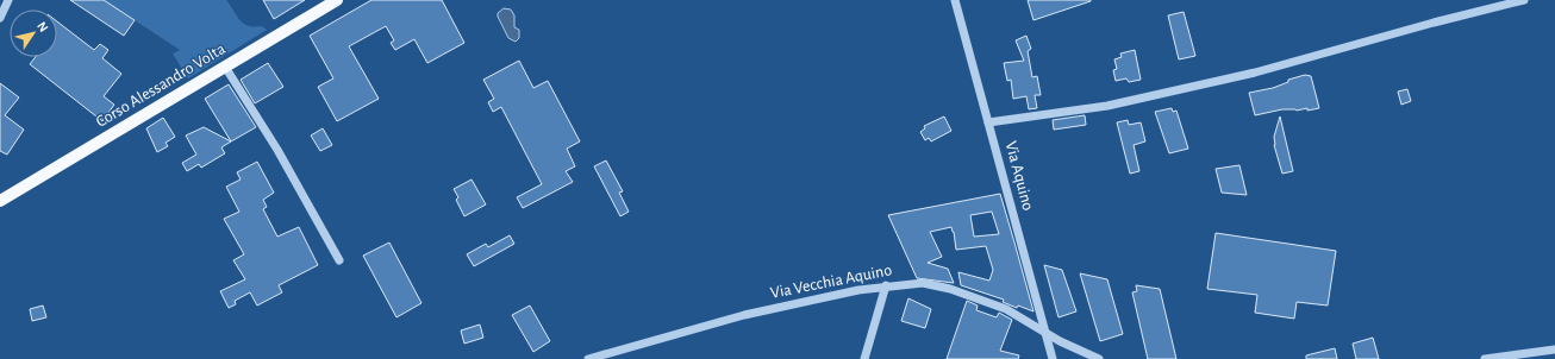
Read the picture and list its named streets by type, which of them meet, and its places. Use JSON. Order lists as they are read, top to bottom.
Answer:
{
  "streets": {
    "main road": ["Corso Alessandro Volta"],
    "street": ["Via Aquino", "Via Vecchia Aquino"]
  },
  "crossings": [
    ["Via Aquino", "Via Vecchia Aquino"]
  ],
  "north": "top right"
}
